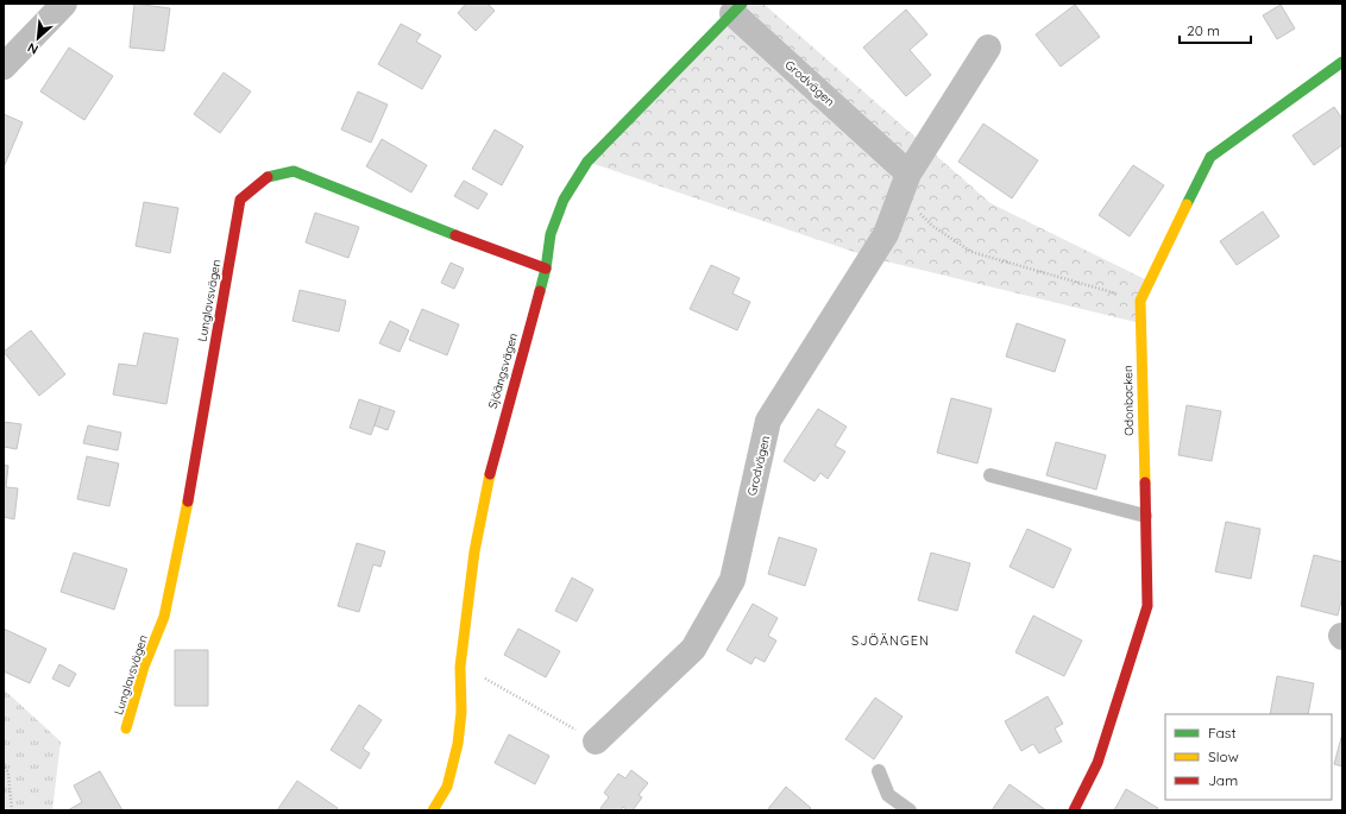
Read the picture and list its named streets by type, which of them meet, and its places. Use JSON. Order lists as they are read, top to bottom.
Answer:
{
  "streets": {
    "street": [
      "Grodvägen",
      "Lunglavsvägen",
      "Sjöängsvägen",
      "Odonbacken"
    ]
  },
  "crossings": [
    ["Grodvägen", "Sjöängsvägen"],
    ["Lunglavsvägen", "Sjöängsvägen"]
  ],
  "districts": ["SJÖÄNGEN"],
  "legend": ["Fast", "Slow", "Jam"],
  "scale_bar": "20 m",
  "north": "bottom left"
}
